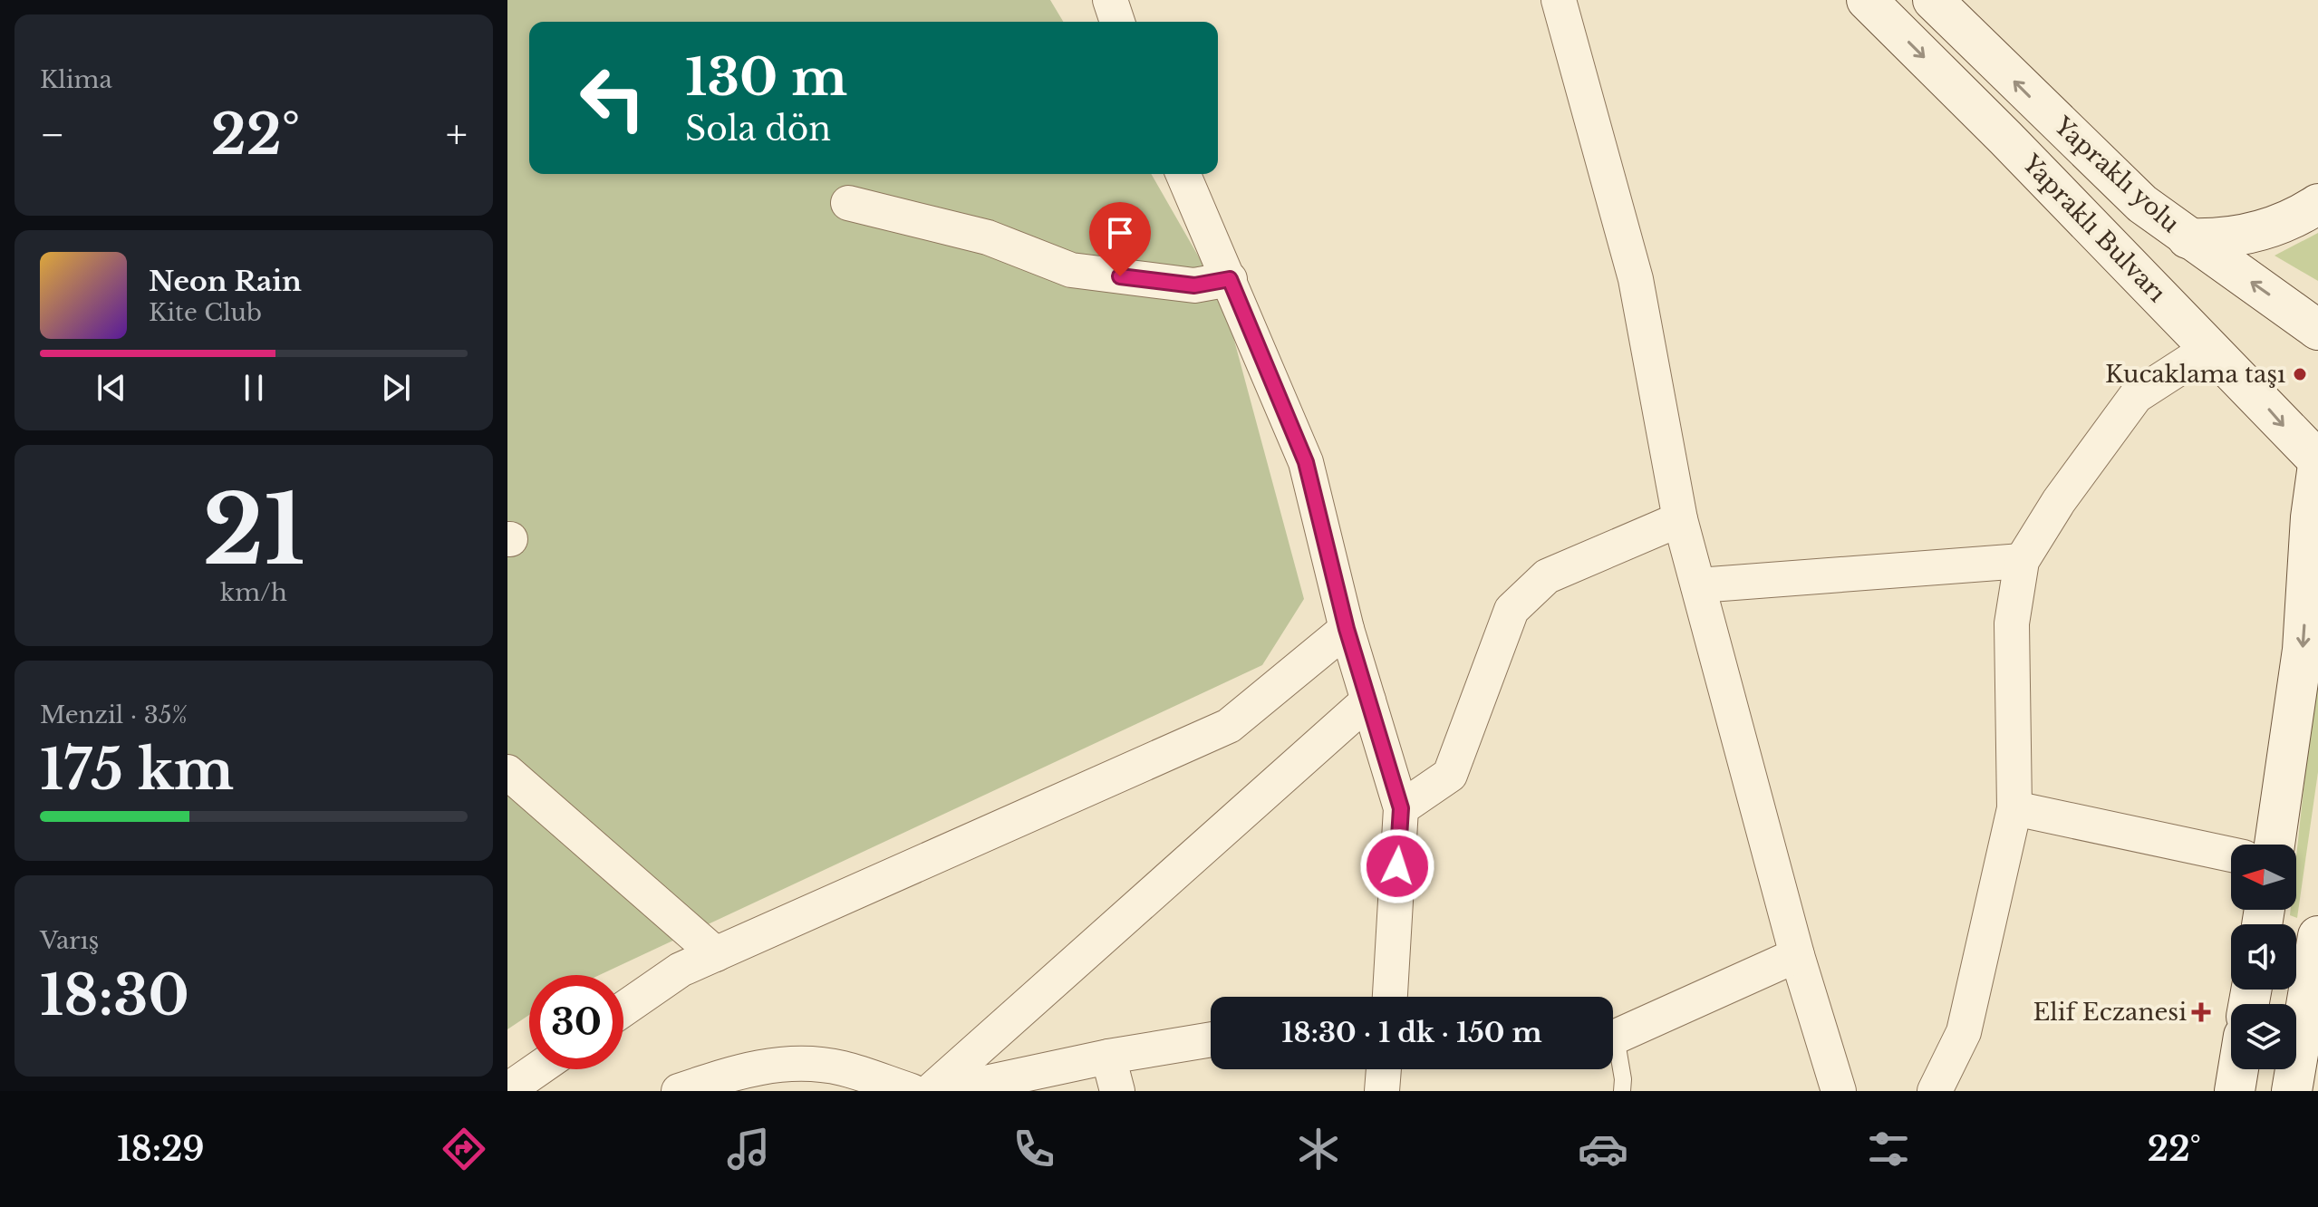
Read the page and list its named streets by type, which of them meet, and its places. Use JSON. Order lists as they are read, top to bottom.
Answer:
{
  "streets": {
    "main road": ["Yapraklı yolu", "Yapraklı Bulvarı"]
  },
  "one_way": ["Yapraklı yolu", "Yapraklı Bulvarı"],
  "places": {
    "other": ["Kucaklama taşı"],
    "health": ["Elif Eczanesi"]
  },
  "north": "left",
  "page": {
    "tile": [
      "Klima",
      ["21", "km/h"],
      ["Menzil · 35%", "175 km"],
      ["Varış", "18:30"]
    ],
    "turn": ["130 m", "Sola dön"],
    "heat": ["−", "22°", "+"],
    "song": ["Neon Rain", "Kite Club"],
    "limit": "30",
    "trip": "18:30 · 1 dk · 150 m",
    "tabs": ["18:29", "22°"]
  }
}
